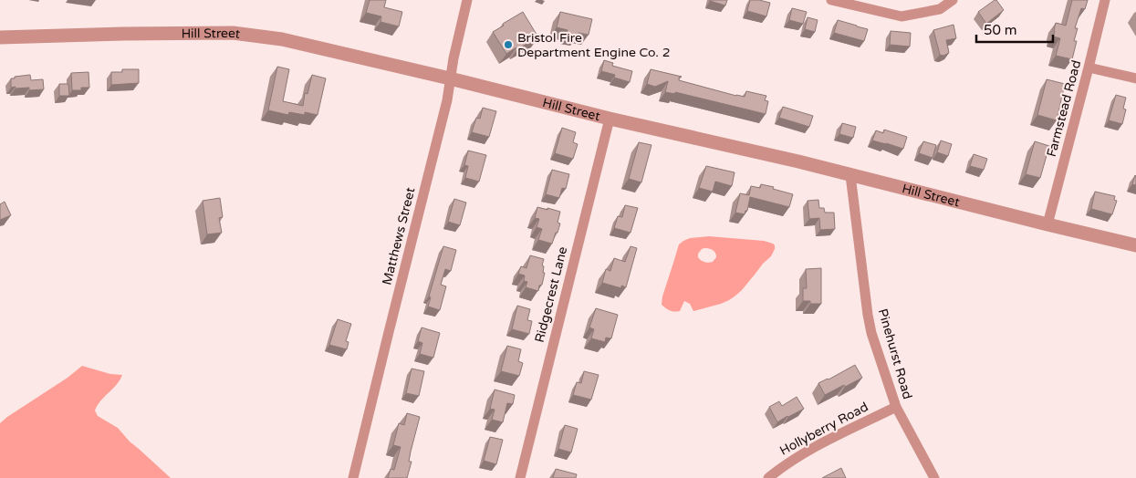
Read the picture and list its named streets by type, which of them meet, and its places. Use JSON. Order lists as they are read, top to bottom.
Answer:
{
  "streets": {
    "street": [
      "Hill Street",
      "Farmstead Road",
      "Matthews Street",
      "Ridgecrest Lane",
      "Pinehurst Road",
      "Hollyberry Road"
    ]
  },
  "crossings": [
    ["Hill Street", "Farmstead Road"],
    ["Hill Street", "Matthews Street"],
    ["Hill Street", "Ridgecrest Lane"],
    ["Hill Street", "Pinehurst Road"],
    ["Pinehurst Road", "Hollyberry Road"]
  ],
  "places": ["Bristol Fire Department Engine Co. 2"],
  "scale_bar": "50 m"
}
